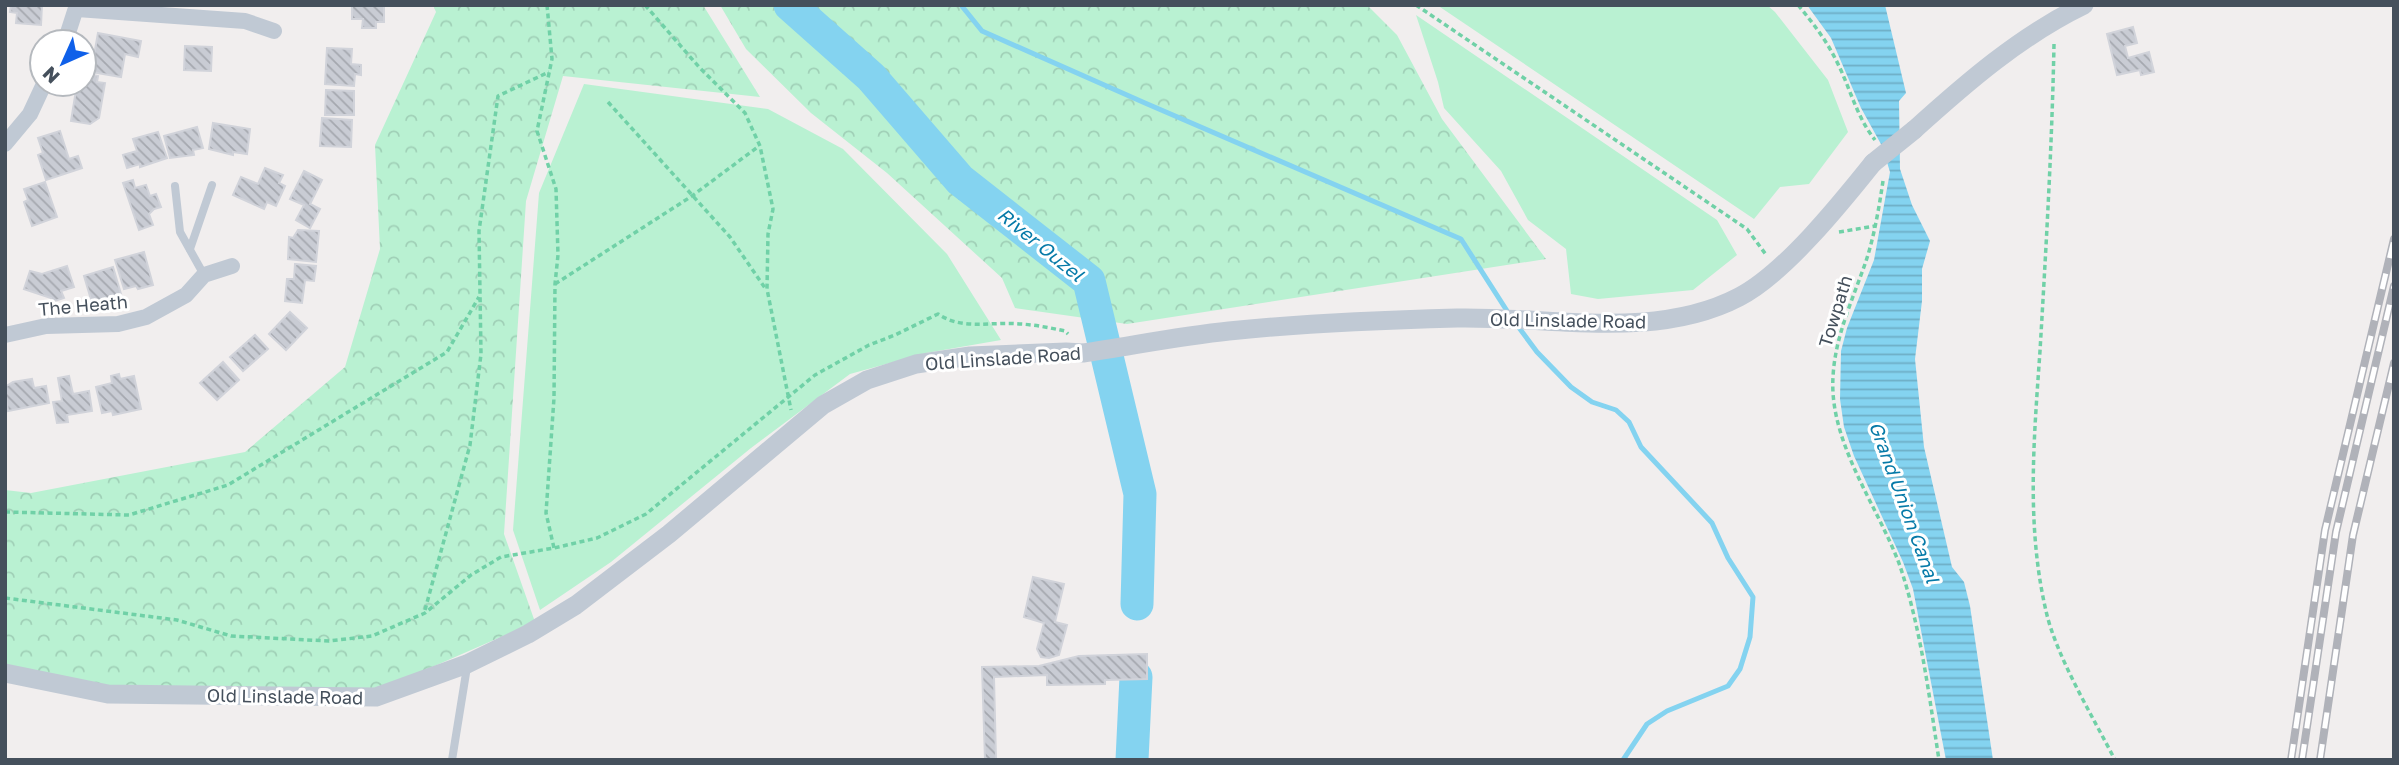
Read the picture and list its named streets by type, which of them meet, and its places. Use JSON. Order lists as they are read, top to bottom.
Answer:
{
  "streets": {
    "street": ["The Heath", "Old Linslade Road"],
    "path": ["Towpath"]
  },
  "crossings": [
    ["Towpath", "Old Linslade Road"]
  ],
  "water": ["River Ouzel", "Grand Union Canal"],
  "north": "bottom left"
}
